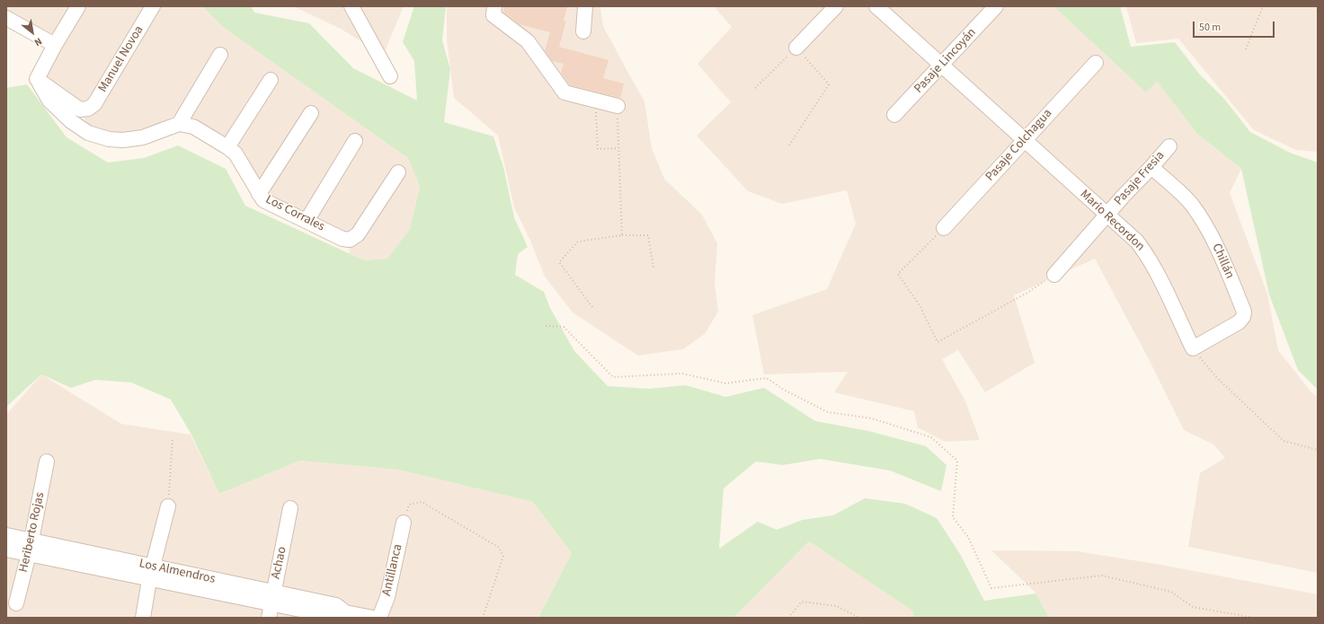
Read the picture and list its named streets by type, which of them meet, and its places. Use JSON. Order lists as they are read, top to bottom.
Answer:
{
  "streets": {
    "street": [
      "Manuel Novoa",
      "Pasaje Lincoyán",
      "Pasaje Colchagua",
      "Pasaje Fresia",
      "Los Corrales",
      "Mario Recordon",
      "Chillán",
      "Heriberto Rojas",
      "Achao",
      "Antillanca",
      "Los Almendros"
    ]
  },
  "crossings": [
    ["Pasaje Lincoyán", "Mario Recordon"],
    ["Pasaje Colchagua", "Mario Recordon"],
    ["Pasaje Fresia", "Mario Recordon"],
    ["Pasaje Fresia", "Chillán"],
    ["Mario Recordon", "Chillán"],
    ["Heriberto Rojas", "Los Almendros"],
    ["Achao", "Los Almendros"]
  ],
  "scale_bar": "50 m",
  "north": "bottom right"
}
